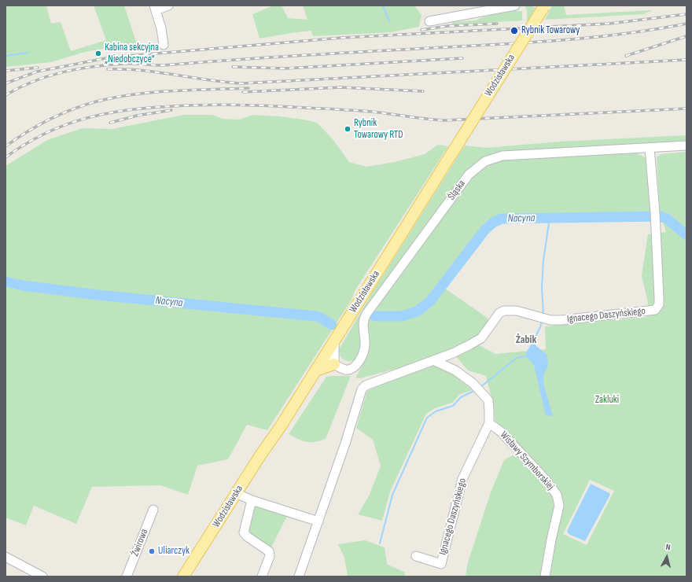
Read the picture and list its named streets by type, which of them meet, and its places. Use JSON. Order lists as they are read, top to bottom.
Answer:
{
  "streets": {
    "main road": ["Wodzisławska"],
    "street": [
      "Śląska",
      "Ignacego Daszyńskiego",
      "Wisławy Szymborskiej",
      "Żwirowa"
    ]
  },
  "crossings": [
    ["Wodzisławska", "Śląska"],
    ["Śląska", "Ignacego Daszyńskiego"],
    ["Ignacego Daszyńskiego", "Wisławy Szymborskiej"]
  ],
  "districts": ["Żabik"],
  "water": ["Nacyna"],
  "parks": ["Zakluki"],
  "places": [
    "Rybnik Towarowy",
    "Kabina sekcyjna „Niedobczyce”",
    "Rybnik Towarowy RTD",
    "Uliarczyk"
  ],
  "north": "top"
}
